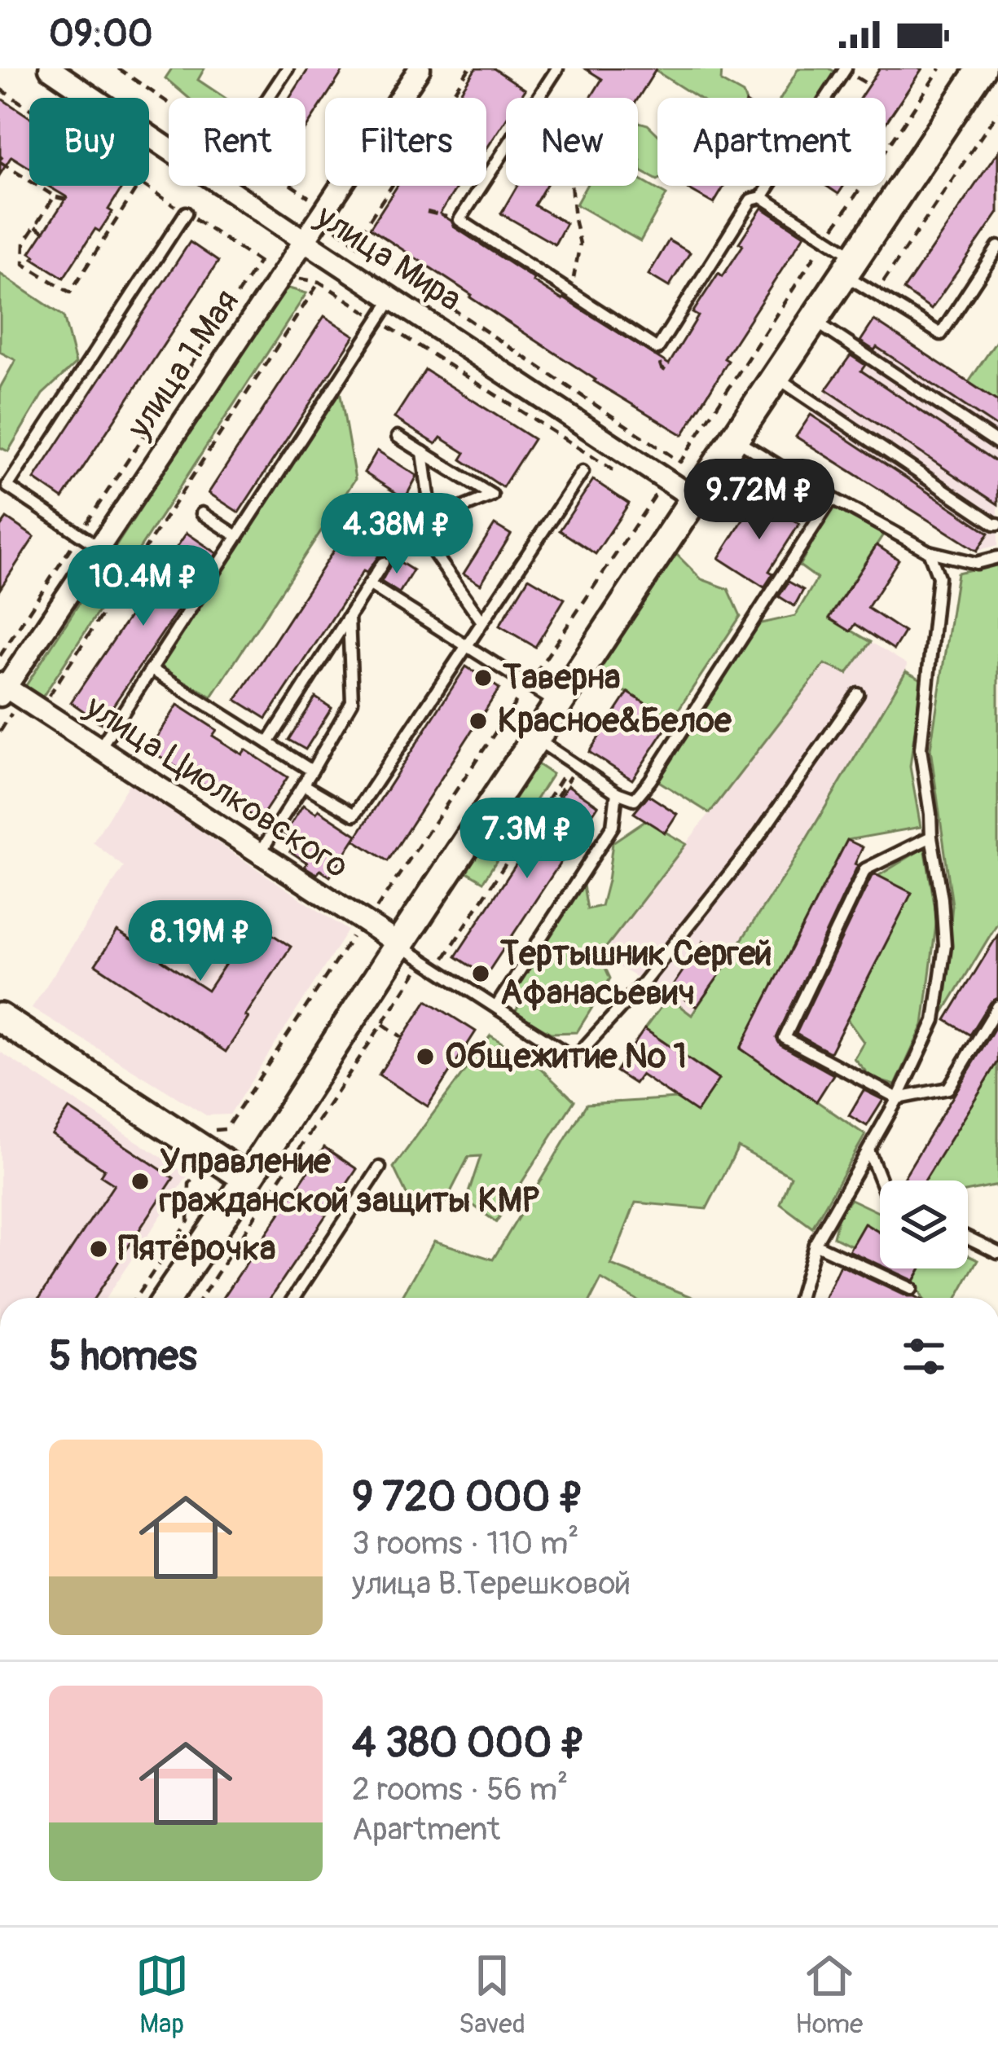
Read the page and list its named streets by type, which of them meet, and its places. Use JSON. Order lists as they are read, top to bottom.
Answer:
{
  "streets": {
    "street": ["улица Мира", "улица 1 Мая", "улица Циолковского"]
  },
  "crossings": [
    ["улица Мира", "улица 1 Мая"],
    ["улица 1 Мая", "улица Циолковского"]
  ],
  "places": [
    "Таверна",
    "Красное&Белое",
    "Тертышник Сергей Афанасьевич",
    "Общежитие № 1",
    "Управление гражданской защиты КМР",
    "Пятёрочка"
  ],
  "page": {
    "status": "09:00",
    "chip": [
      "Buy",
      "Rent",
      "Filters",
      "New",
      "Apartment"
    ],
    "price": [
      "9.72M ₽",
      "4.38M ₽",
      "10.4M ₽",
      "7.3M ₽",
      "8.19M ₽"
    ],
    "heading": "5 homes",
    "list": [
      {
        "name": "9 720 000 ₽",
        "note": "3 rooms · 110 m² · улица В.Терешковой"
      },
      {
        "name": "4 380 000 ₽",
        "note": "2 rooms · 56 m² · Apartment"
      }
    ],
    "tabs": ["Map", "Saved", "Home"]
  }
}
